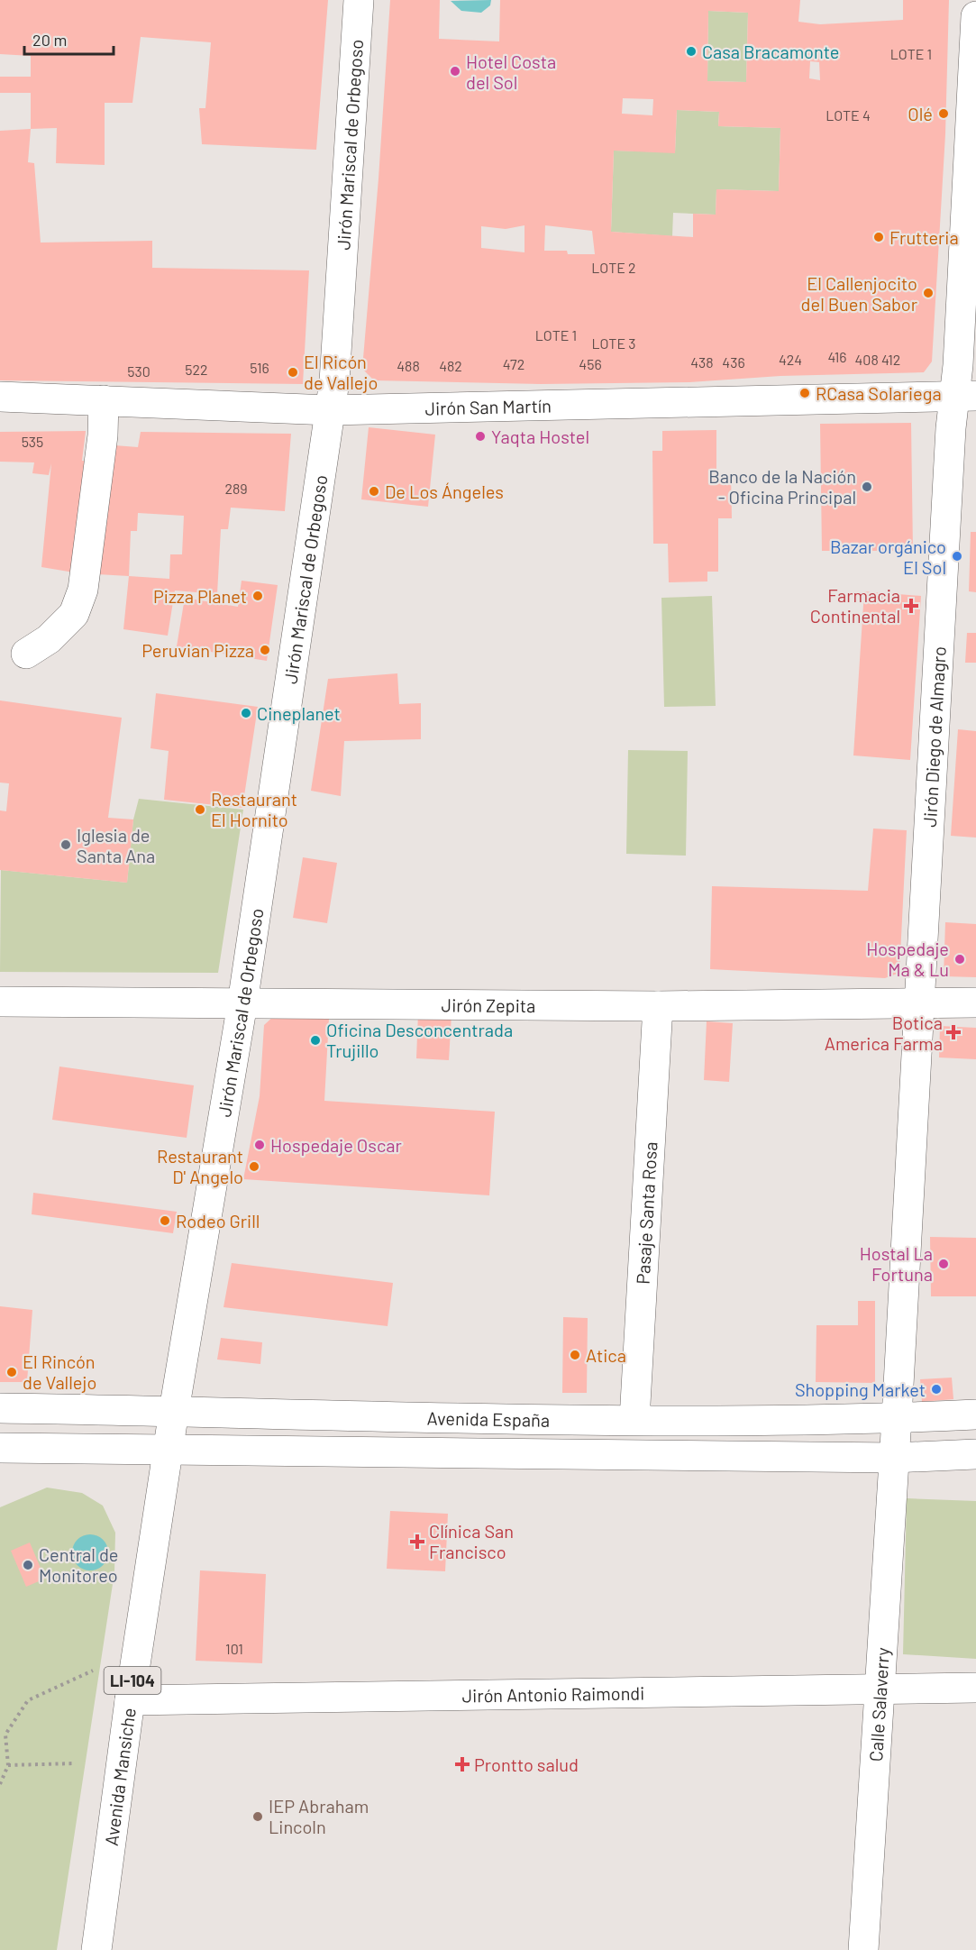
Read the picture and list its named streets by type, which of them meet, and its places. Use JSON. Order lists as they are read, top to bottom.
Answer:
{
  "streets": {
    "main road": [
      "Jirón Mariscal de Orbegoso",
      "Jirón San Martín",
      "Jirón Diego de Almagro",
      "Jirón Zepita",
      "Pasaje Santa Rosa",
      "Avenida España",
      "LI-104",
      "Jirón Antonio Raimondi",
      "Calle Salaverry",
      "Avenida Mansiche"
    ]
  },
  "crossings": [
    ["Jirón Mariscal de Orbegoso", "Jirón San Martín"],
    ["Jirón Mariscal de Orbegoso", "Jirón Zepita"],
    ["Jirón Mariscal de Orbegoso", "Avenida España"],
    ["Jirón Mariscal de Orbegoso", "Avenida Mansiche"],
    ["Jirón San Martín", "Jirón Diego de Almagro"],
    ["Jirón Diego de Almagro", "Jirón Zepita"],
    ["Jirón Diego de Almagro", "Avenida España"],
    ["Jirón Diego de Almagro", "Calle Salaverry"],
    ["Jirón Zepita", "Pasaje Santa Rosa"],
    ["Pasaje Santa Rosa", "Avenida España"],
    ["Avenida España", "Calle Salaverry"],
    ["Avenida España", "Avenida Mansiche"],
    ["Jirón Antonio Raimondi", "Calle Salaverry"],
    ["Jirón Antonio Raimondi", "Avenida Mansiche"]
  ],
  "places": {
    "other": [
      "Casa Bracamonte",
      "Hotel Costa del Sol",
      "Olé",
      "Frutteria",
      "El Callenjocito del Buen Sabor",
      "El Ricón de Vallejo",
      "RCasa Solariega",
      "Yaqta Hostel",
      "Banco de la Nación - Oficina Principal",
      "De Los Ángeles",
      "Bazar orgánico El Sol",
      "Pizza Planet",
      "Peruvian Pizza",
      "Cineplanet",
      "Restaurant El Hornito",
      "Iglesia de Santa Ana",
      "Hospedaje Ma & Lu",
      "Oficina Desconcentrada Trujillo",
      "Hospedaje Oscar",
      "Restaurant D' Angelo",
      "Rodeo Grill",
      "Hostal La Fortuna",
      "Atica",
      "El Rincón de Vallejo",
      "Shopping Market",
      "Central de Monitoreo",
      "IEP Abraham Lincoln"
    ],
    "health": [
      "Farmacia Continental",
      "Botica America Farma",
      "Clínica San Francisco",
      "Prontto salud"
    ]
  },
  "house_numbers": [
    "LOTE 1",
    "LOTE 4",
    "LOTE 2",
    "LOTE 1",
    "LOTE 3",
    "416",
    "424",
    "408 412",
    "438",
    "436",
    "472",
    "456",
    "488",
    "482",
    "516",
    "522",
    "530",
    "535",
    "289",
    "101"
  ],
  "scale_bar": "20 m"
}
